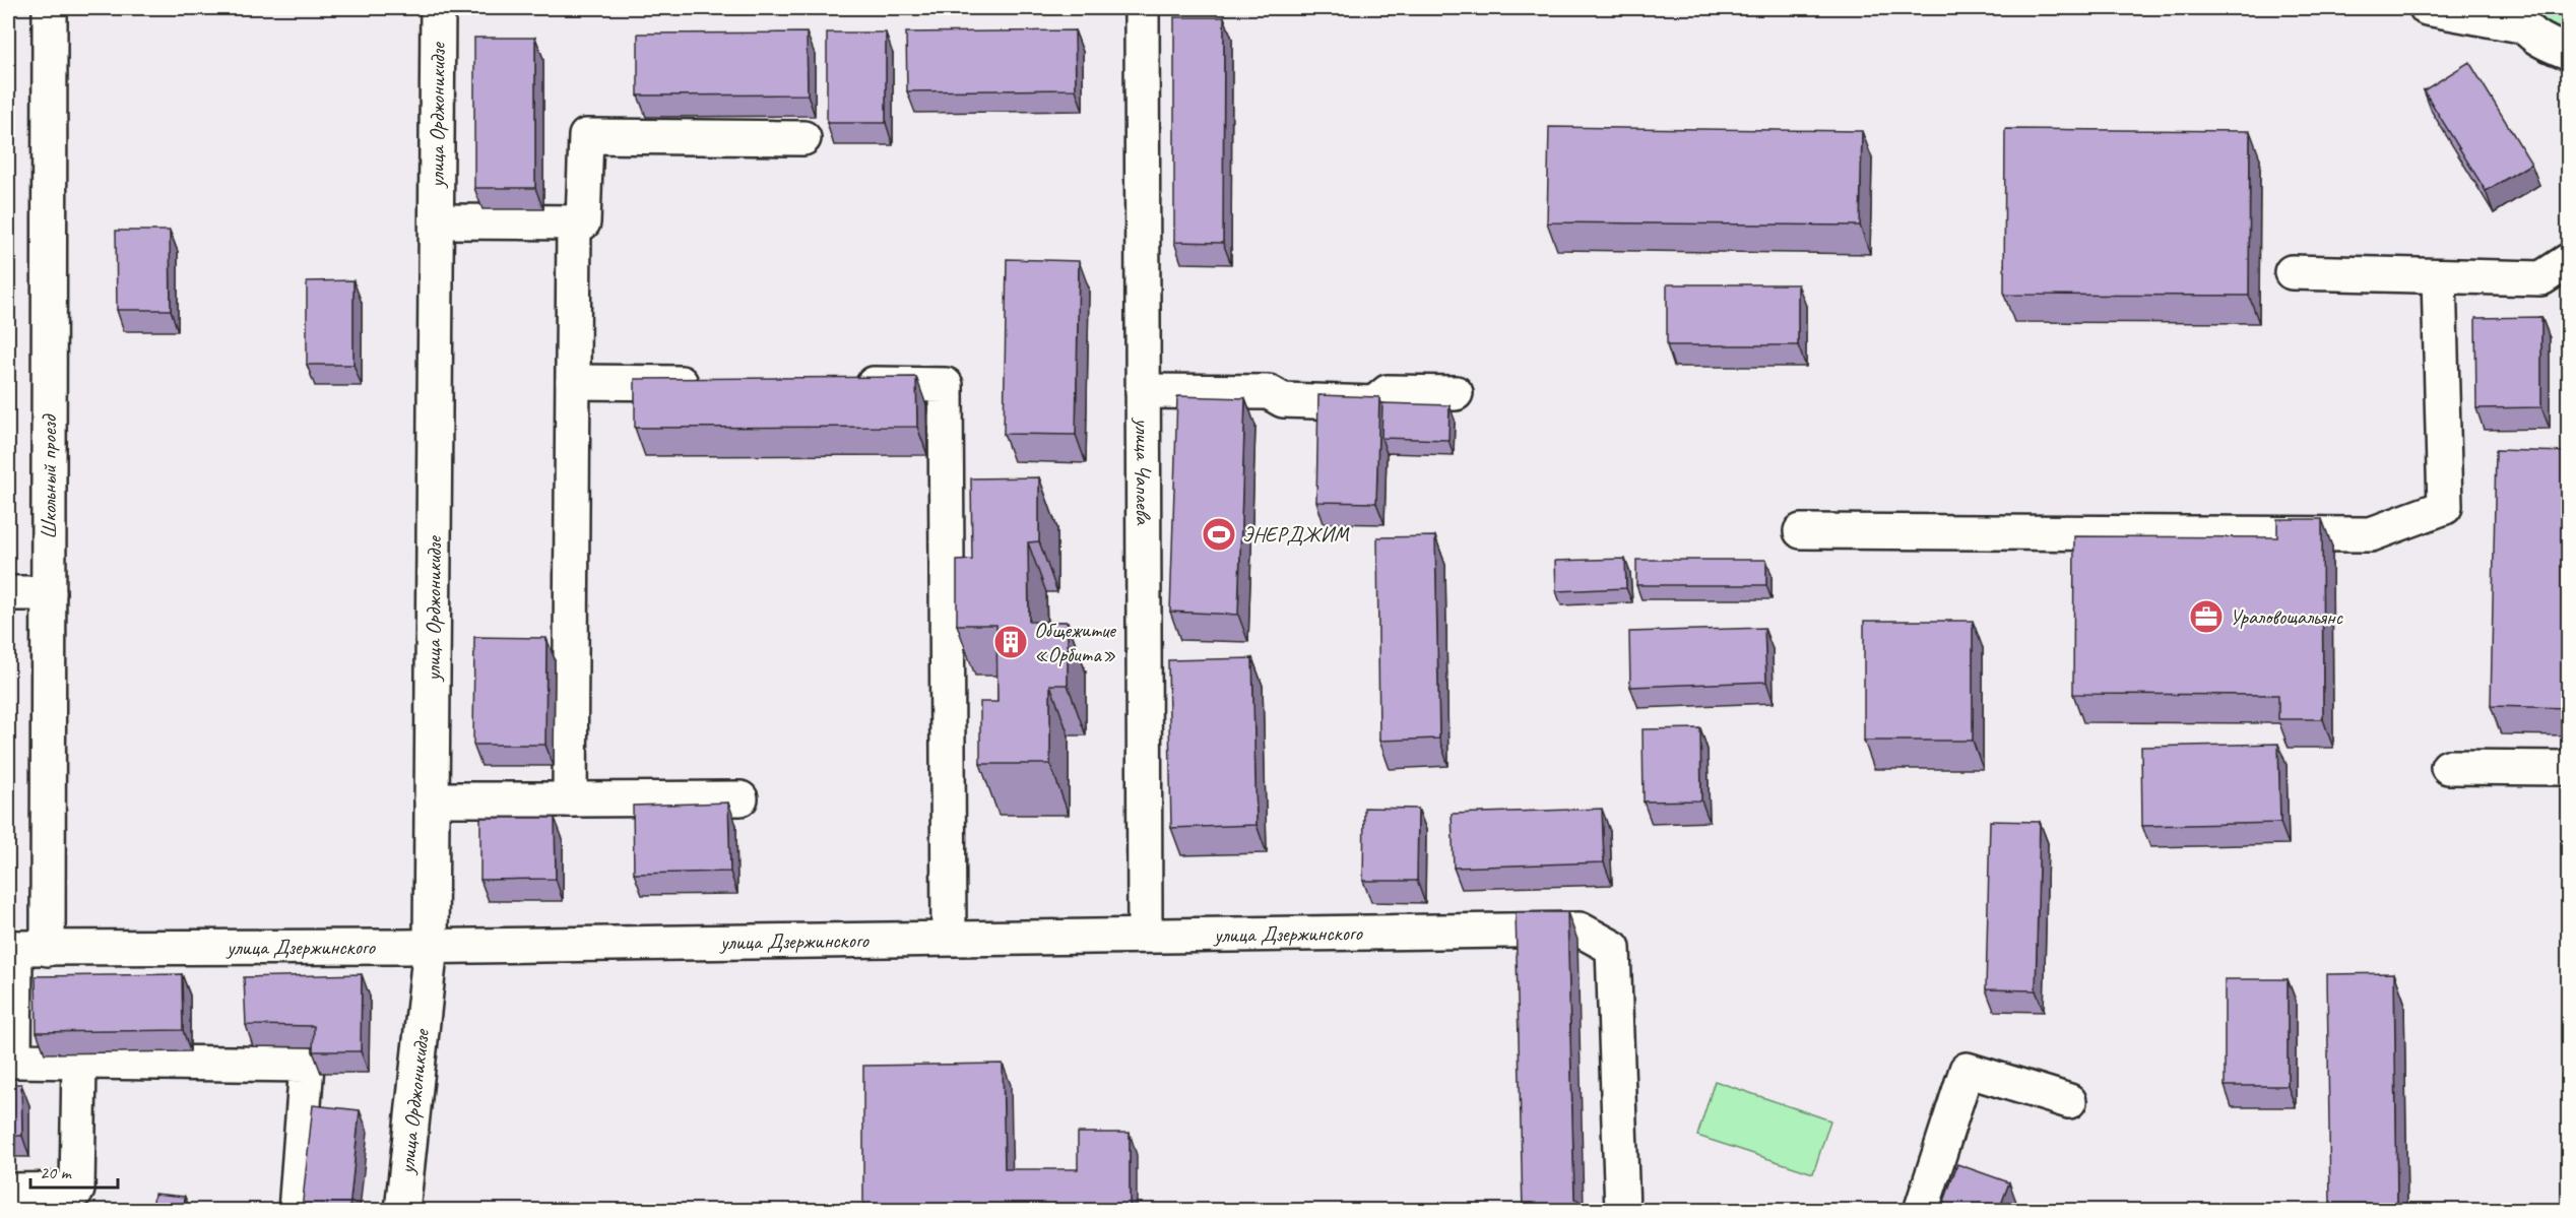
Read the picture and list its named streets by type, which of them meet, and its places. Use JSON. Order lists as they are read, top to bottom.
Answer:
{
  "streets": {
    "street": [
      "улица Орджоникидзе",
      "улица Чапаева",
      "Школьный проезд",
      "улица Дзержинского"
    ]
  },
  "crossings": [
    ["улица Орджоникидзе", "улица Дзержинского"],
    ["улица Чапаева", "улица Дзержинского"],
    ["Школьный проезд", "улица Дзержинского"]
  ],
  "places": {
    "sports": ["ЭНЕРДЖИМ"],
    "office": ["Ураловощальянс"],
    "building": ["Общежитие «Орбита»"]
  },
  "scale_bar": "20 m"
}
